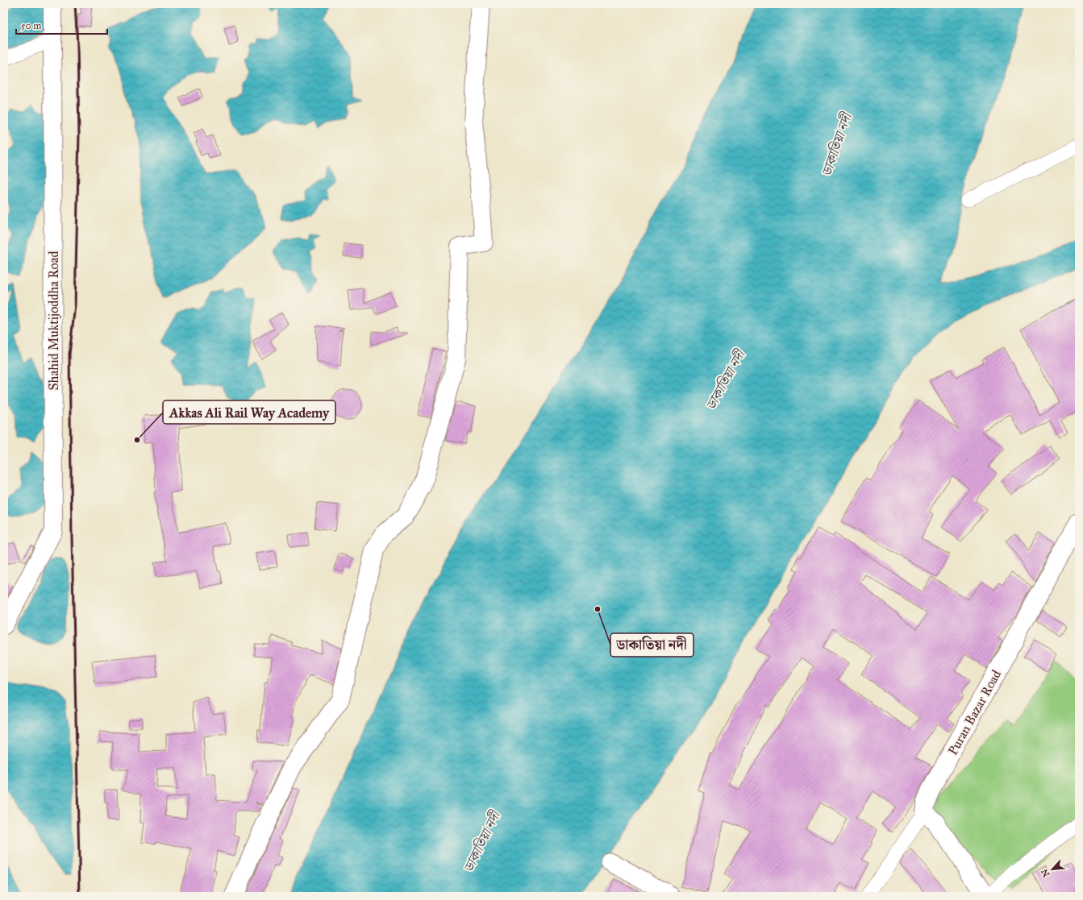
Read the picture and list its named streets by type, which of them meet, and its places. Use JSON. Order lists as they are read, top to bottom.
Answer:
{
  "streets": {
    "street": ["Shahid Muktijoddha Road", "Puran Bazar Road"]
  },
  "water": ["ডাকাতিয়া নদী"],
  "places": ["Akkas Ali Rail Way Academy", "ডাকাতিয়া নদী"],
  "scale_bar": "50 m",
  "north": "bottom left"
}
